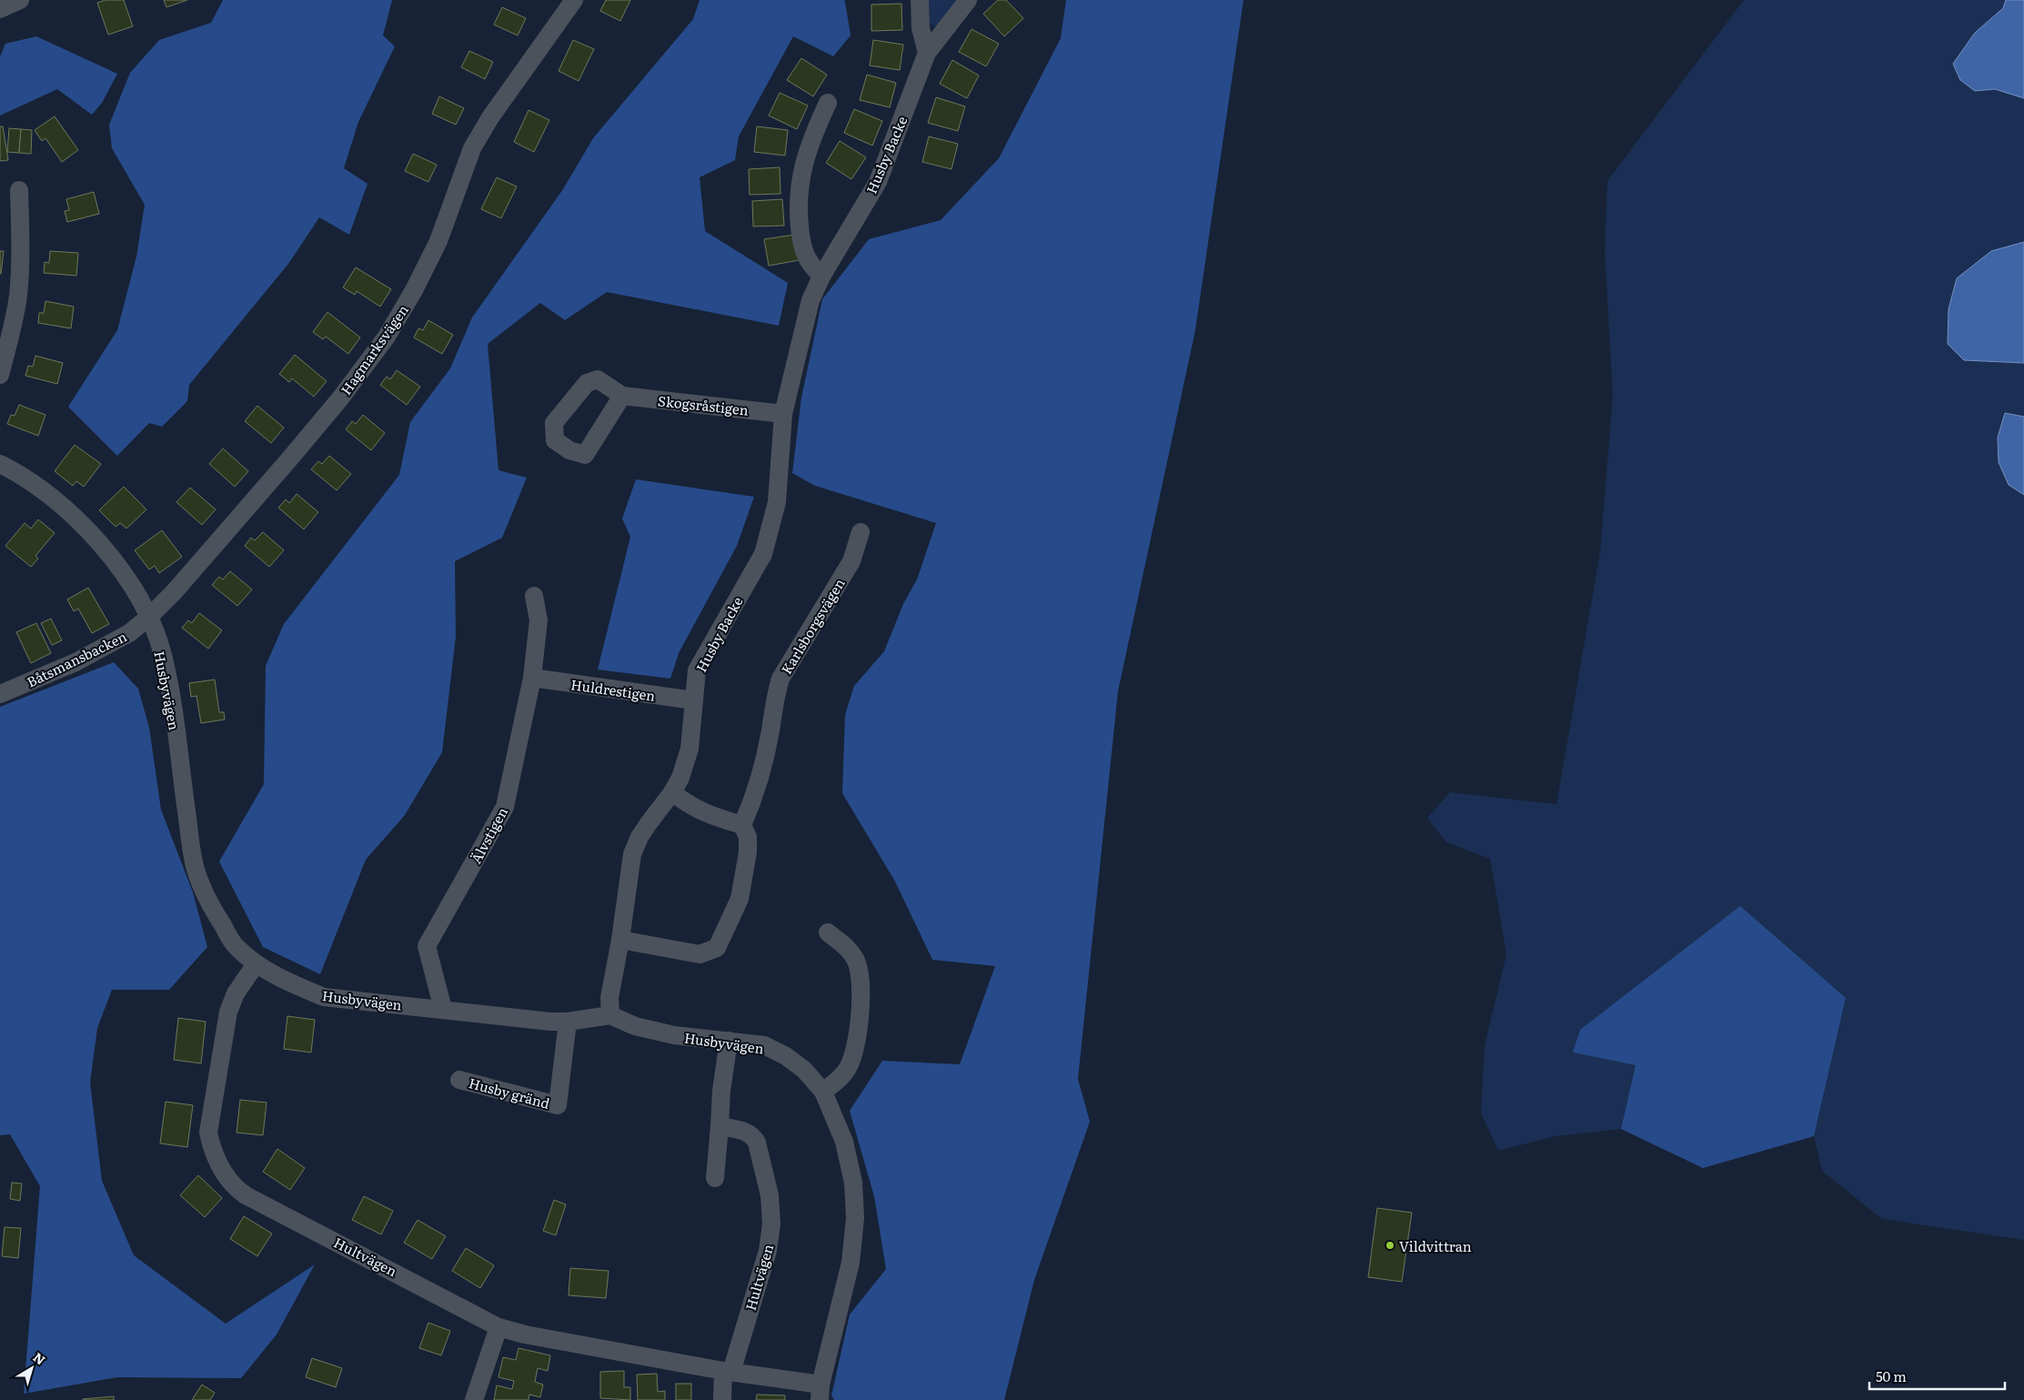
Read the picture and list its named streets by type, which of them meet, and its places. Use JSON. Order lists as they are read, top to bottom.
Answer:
{
  "streets": {
    "street": [
      "Husby Backe",
      "Hagmarksvägen",
      "Skogsråstigen",
      "Karlsborgsvägen",
      "Båtsmansbacken",
      "Huldrestigen",
      "Husbyvägen",
      "Älvstigen",
      "Husby gränd",
      "Hultvägen"
    ]
  },
  "crossings": [
    ["Husby Backe", "Skogsråstigen"],
    ["Husby Backe", "Huldrestigen"],
    ["Husby Backe", "Husbyvägen"],
    ["Hagmarksvägen", "Båtsmansbacken"],
    ["Hagmarksvägen", "Husbyvägen"],
    ["Båtsmansbacken", "Husbyvägen"],
    ["Huldrestigen", "Älvstigen"],
    ["Husbyvägen", "Älvstigen"],
    ["Husbyvägen", "Husby gränd"],
    ["Husbyvägen", "Hultvägen"]
  ],
  "places": ["Vildvittran"],
  "scale_bar": "50 m",
  "north": "top right"
}
